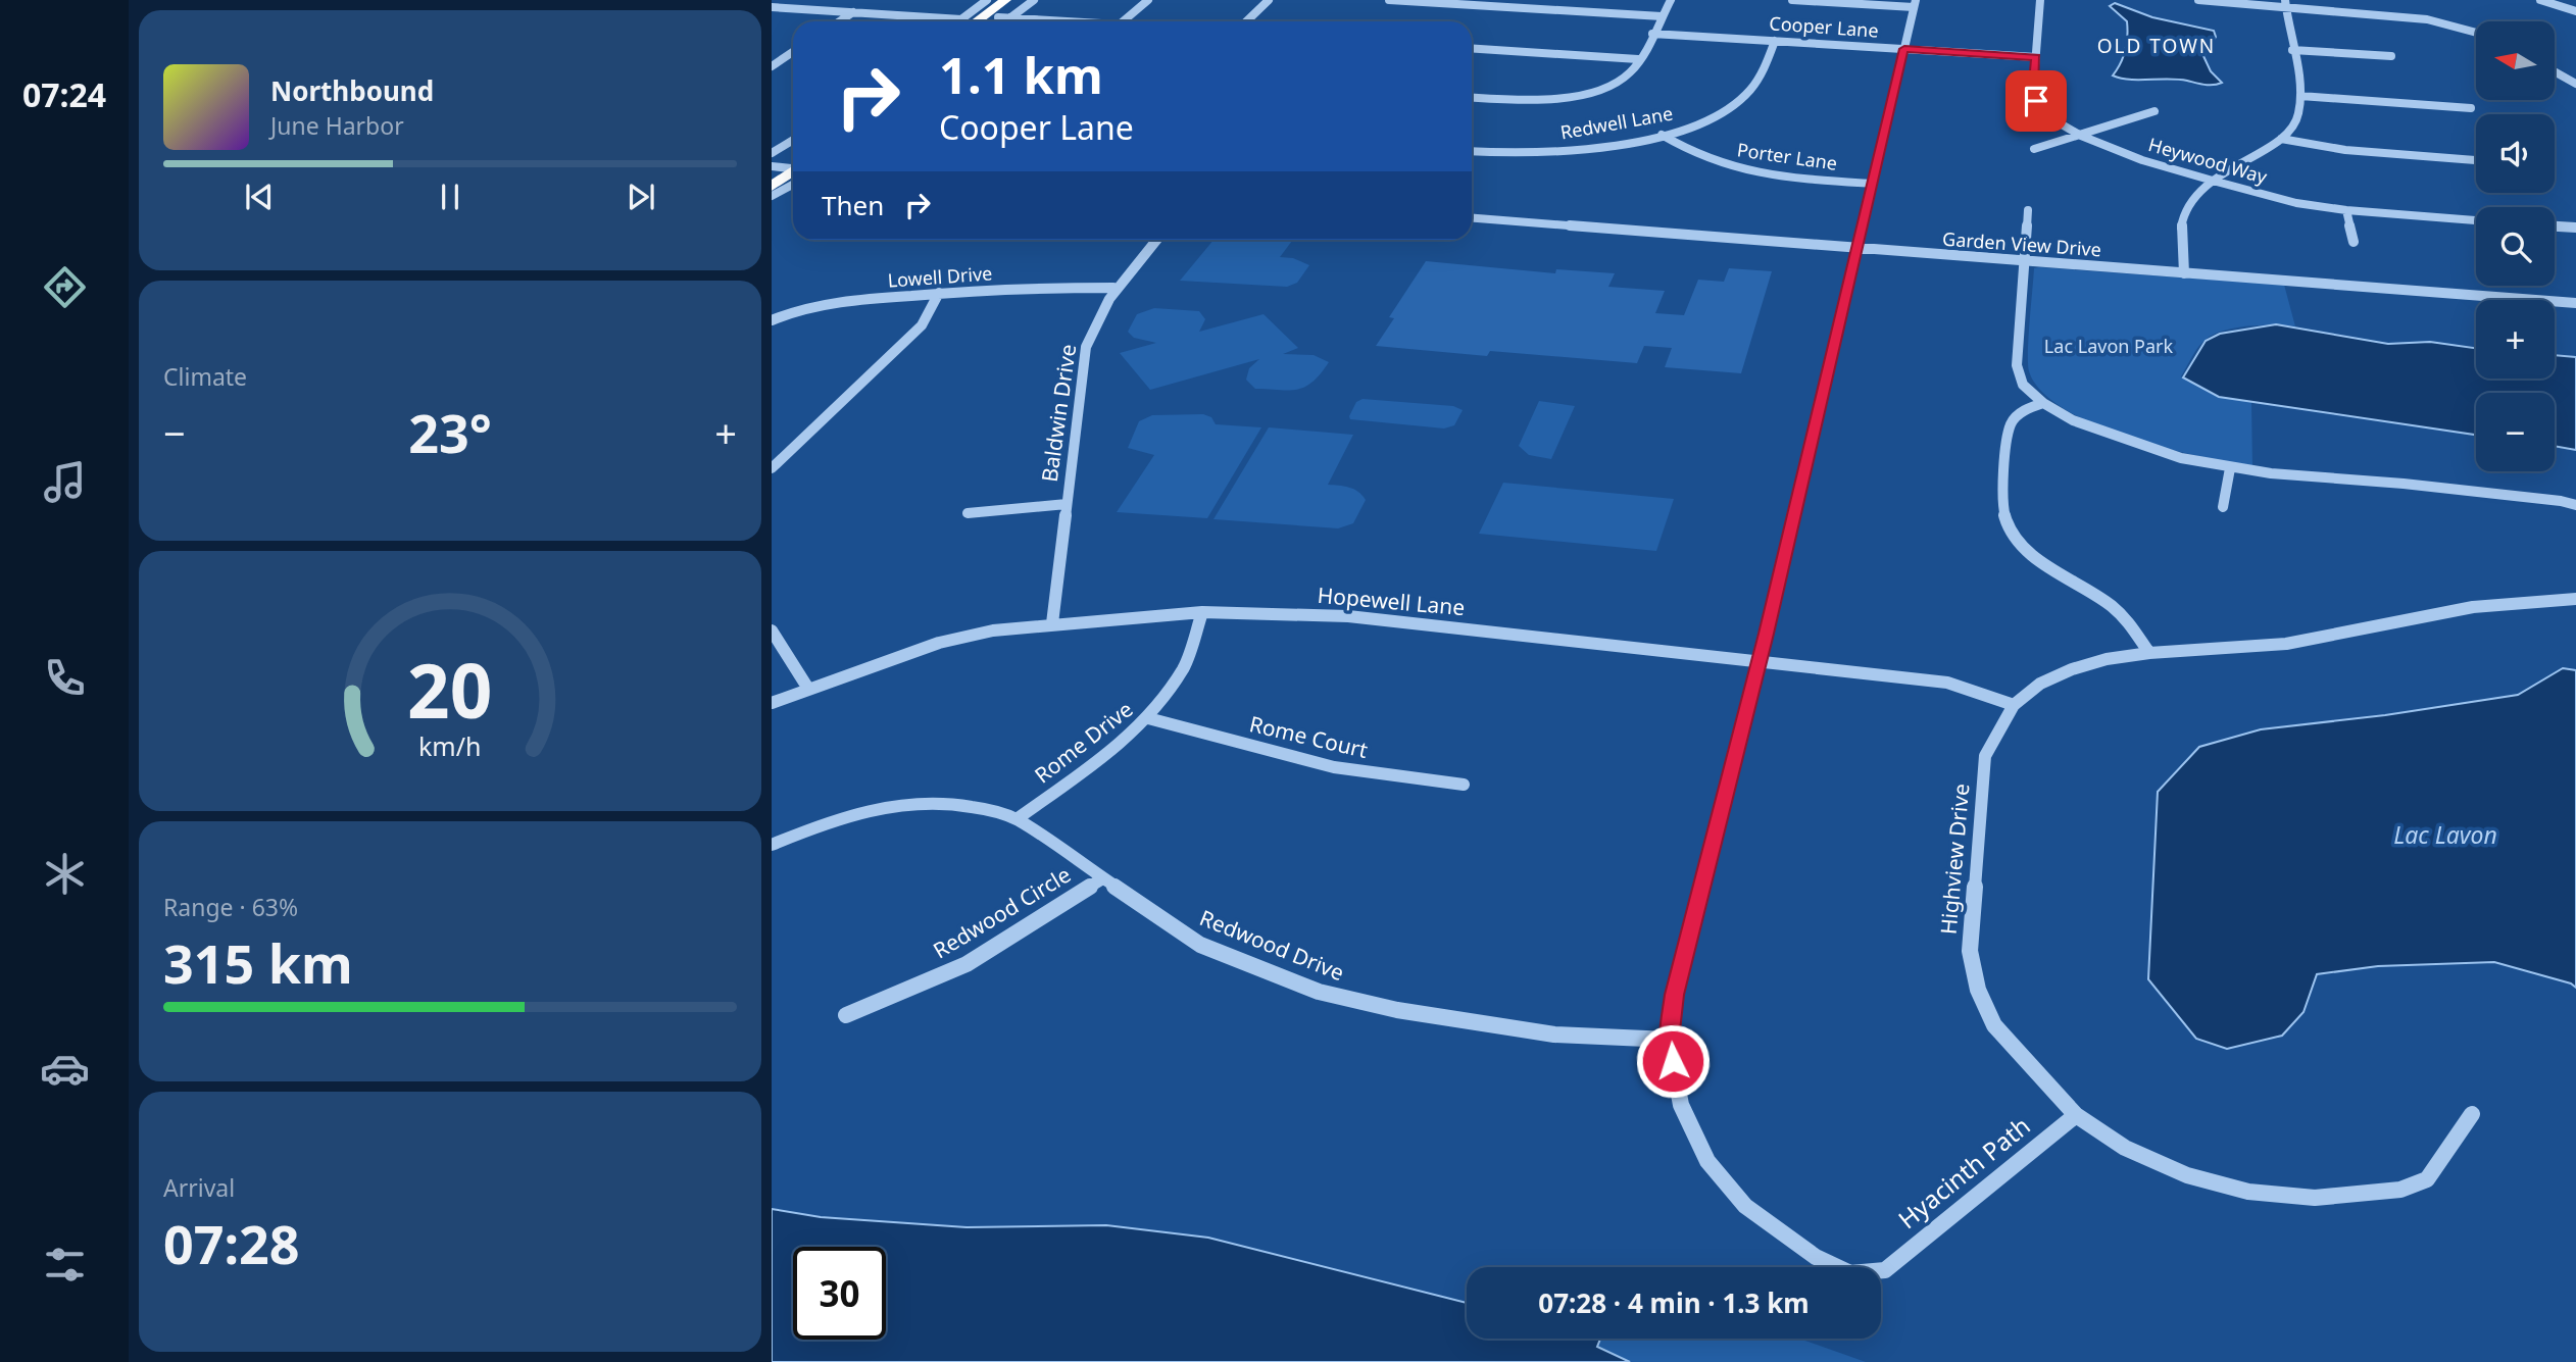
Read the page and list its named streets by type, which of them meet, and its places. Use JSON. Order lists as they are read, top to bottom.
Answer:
{
  "streets": {
    "street": [
      "Cooper Lane",
      "Redwell Lane",
      "Porter Lane",
      "Heywood Way",
      "Garden View Drive",
      "Lowell Drive",
      "Baldwin Drive",
      "Hopewell Lane",
      "Rome Court",
      "Rome Drive",
      "Highview Drive",
      "Redwood Circle",
      "Redwood Drive",
      "Hyacinth Path"
    ]
  },
  "crossings": [
    ["Cooper Lane", "Redwell Lane"],
    ["Cooper Lane", "Heywood Way"],
    ["Redwell Lane", "Porter Lane"],
    ["Lowell Drive", "Baldwin Drive"],
    ["Baldwin Drive", "Hopewell Lane"],
    ["Hopewell Lane", "Rome Drive"],
    ["Hopewell Lane", "Highview Drive"],
    ["Rome Court", "Rome Drive"],
    ["Rome Drive", "Redwood Drive"],
    ["Highview Drive", "Hyacinth Path"],
    ["Redwood Circle", "Redwood Drive"],
    ["Redwood Drive", "Hyacinth Path"]
  ],
  "districts": ["OLD TOWN"],
  "water": ["Lac Lavon"],
  "parks": ["Lac Lavon Park"],
  "north": "left",
  "page": {
    "tabs": "07:24",
    "map_buttons": ["+", "−"],
    "turn": ["1.1 km", "Cooper Lane"],
    "song": ["Northbound", "June Harbor"],
    "then": "Then",
    "tile": [
      "Climate",
      ["Range · 63%", "315 km"],
      ["Arrival", "07:28"]
    ],
    "heat": ["−", "23°", "+"],
    "limit": "30",
    "trip": "07:28 · 4 min · 1.3 km",
    "gauge": ["20", "km/h"]
  }
}
